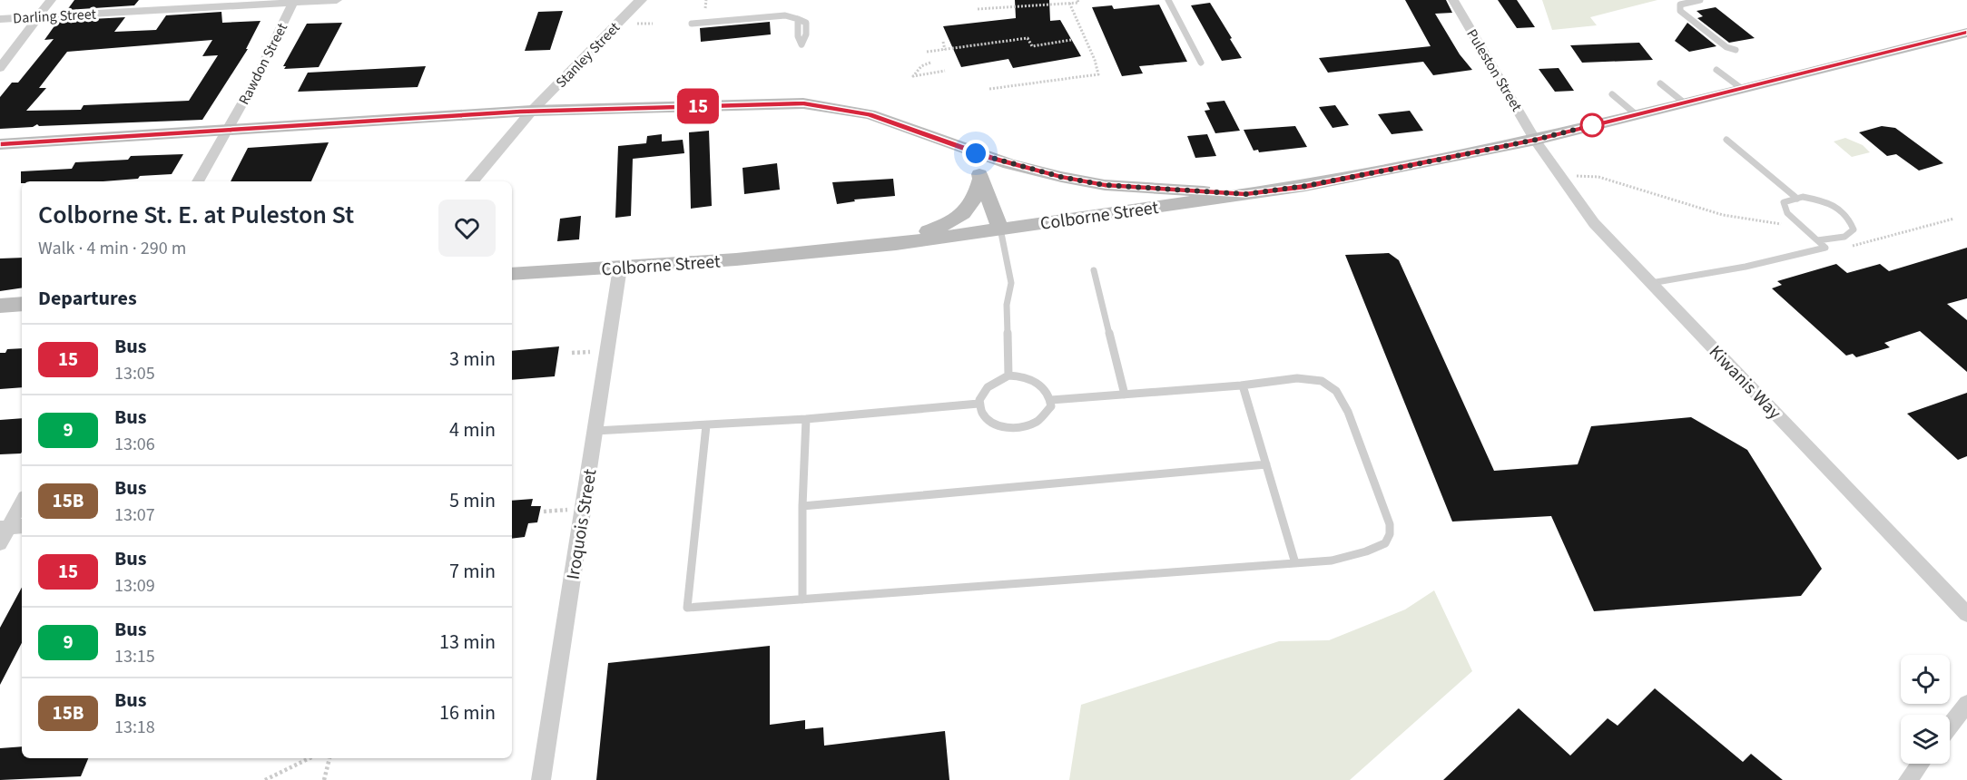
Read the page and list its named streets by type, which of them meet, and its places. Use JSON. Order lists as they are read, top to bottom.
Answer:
{
  "streets": {
    "main road": ["Colborne Street"],
    "street": [
      "Darling Street",
      "Stanley Street",
      "Rawdon Street",
      "Puleston Street",
      "Kiwanis Way",
      "Iroquois Street"
    ]
  },
  "crossings": [
    ["Darling Street", "Rawdon Street"],
    ["Puleston Street", "Colborne Street"],
    ["Puleston Street", "Kiwanis Way"],
    ["Colborne Street", "Kiwanis Way"],
    ["Colborne Street", "Iroquois Street"]
  ],
  "lines": ["bus line 15"],
  "page": {
    "on_map": "15",
    "heading": [
      ["Colborne St. E. at Puleston St", "Walk · 4 min · 290 m"],
      "Departures"
    ],
    "list": [
      {
        "mark": "15",
        "name": "Bus",
        "note": "13:05",
        "value": "3 min"
      },
      {
        "mark": "9",
        "name": "Bus",
        "note": "13:06",
        "value": "4 min"
      },
      {
        "mark": "15B",
        "name": "Bus",
        "note": "13:07",
        "value": "5 min"
      },
      {
        "mark": "15",
        "name": "Bus",
        "note": "13:09",
        "value": "7 min"
      },
      {
        "mark": "9",
        "name": "Bus",
        "note": "13:15",
        "value": "13 min"
      },
      {
        "mark": "15B",
        "name": "Bus",
        "note": "13:18",
        "value": "16 min"
      }
    ]
  }
}
